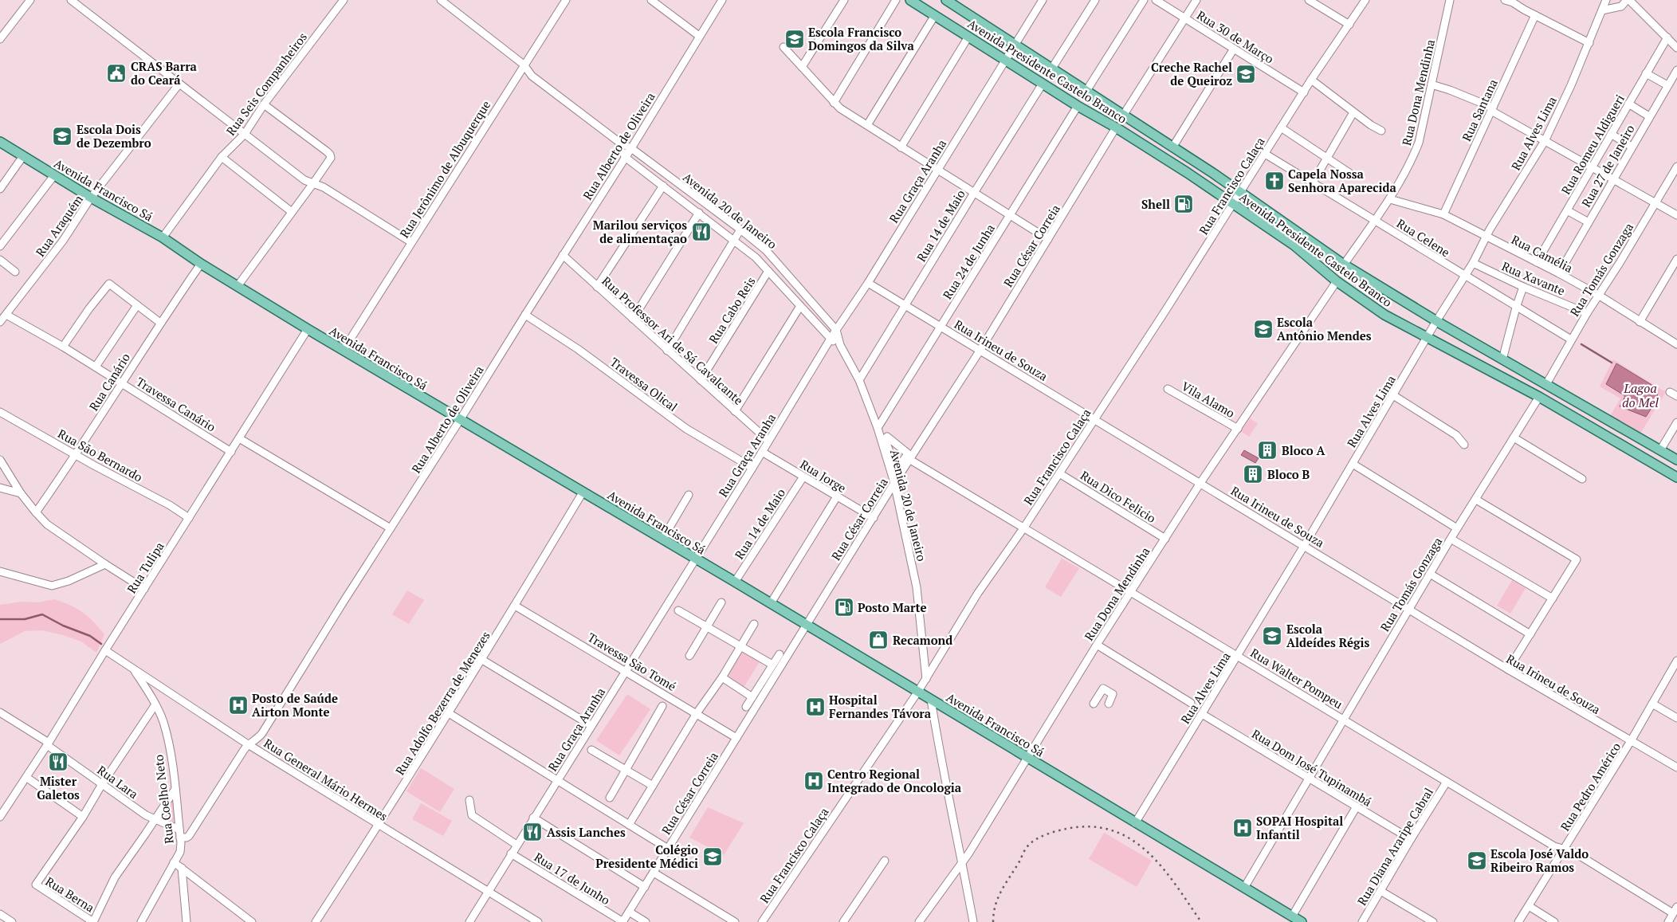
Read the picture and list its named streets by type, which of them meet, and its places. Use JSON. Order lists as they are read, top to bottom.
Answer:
{
  "streets": {
    "main road": ["Avenida Presidente Castelo Branco", "Avenida Francisco Sá"],
    "street": [
      "Rua 30 de Março",
      "Rua Seis Companheiros",
      "Rua Dona Mendinha",
      "Rua Santana",
      "Rua Alves Lima",
      "Rua Romeu Aldigueri",
      "Rua Alberto de Oliveira",
      "Rua 27 de Janeiro",
      "Rua Jerônimo de Albuquerque",
      "Rua Graça Aranha",
      "Rua Francisco Calaça",
      "Avenida 20 de Janeiro",
      "Rua Araquém",
      "Rua 14 de Maio",
      "Rua Celene",
      "Rua César Correia",
      "Rua Camélia",
      "Rua 24 de Junha",
      "Rua Tomás Gonzaga",
      "Rua Xavante",
      "Rua Cabo Reis",
      "Rua Professor Ari de Sá Cavalcante",
      "Rua Irineu de Souza",
      "Rua Canário",
      "Travessa Olical",
      "Vila Alamo",
      "Travessa Canário",
      "Rua São Bernardo",
      "Rua Jorge",
      "Rua Dico Felicio",
      "Rua Tulipa",
      "Travessa São Tomé",
      "Rua Walter Pompeu",
      "Rua Adolfo Bezerra de Menezes",
      "Rua Dom José Tupinambá",
      "Rua General Mário Hermes",
      "Rua Lara",
      "Rua Pedro Américo",
      "Rua Coelho Neto",
      "Rua Diana Araripe Cabral",
      "Rua 17 de Junho",
      "Rua Berna"
    ]
  },
  "crossings": [
    ["Rua 30 de Março", "Rua Francisco Calaça"],
    ["Avenida Presidente Castelo Branco", "Rua Dona Mendinha"],
    ["Avenida Presidente Castelo Branco", "Rua Alves Lima"],
    ["Avenida Presidente Castelo Branco", "Rua Graça Aranha"],
    ["Avenida Presidente Castelo Branco", "Rua Francisco Calaça"],
    ["Avenida Presidente Castelo Branco", "Rua 14 de Maio"],
    ["Avenida Presidente Castelo Branco", "Rua César Correia"],
    ["Avenida Presidente Castelo Branco", "Rua 24 de Junha"],
    ["Avenida Presidente Castelo Branco", "Rua Tomás Gonzaga"],
    ["Rua Seis Companheiros", "Avenida Francisco Sá"],
    ["Rua Dona Mendinha", "Avenida Francisco Sá"],
    ["Rua Dona Mendinha", "Rua Celene"],
    ["Rua Dona Mendinha", "Rua Camélia"],
    ["Rua Dona Mendinha", "Rua Irineu de Souza"],
    ["Rua Dona Mendinha", "Vila Alamo"],
    ["Rua Dona Mendinha", "Rua Dico Felicio"],
    ["Rua Dona Mendinha", "Rua Walter Pompeu"],
    ["Rua Santana", "Rua Camélia"],
    ["Rua Alves Lima", "Avenida Francisco Sá"],
    ["Rua Alves Lima", "Rua Celene"],
    ["Rua Alves Lima", "Rua Camélia"],
    ["Rua Alves Lima", "Rua Xavante"],
    ["Rua Alves Lima", "Rua Irineu de Souza"],
    ["Rua Alves Lima", "Rua Walter Pompeu"],
    ["Rua Alves Lima", "Rua Dom José Tupinambá"],
    ["Rua Romeu Aldigueri", "Rua Camélia"],
    ["Rua Alberto de Oliveira", "Avenida Francisco Sá"],
    ["Rua Alberto de Oliveira", "Avenida 20 de Janeiro"],
    ["Rua Alberto de Oliveira", "Rua Professor Ari de Sá Cavalcante"],
    ["Rua Alberto de Oliveira", "Travessa Olical"],
    ["Rua Alberto de Oliveira", "Rua General Mário Hermes"],
    ["Rua Alberto de Oliveira", "Rua Coelho Neto"],
    ["Rua 27 de Janeiro", "Rua Camélia"],
    ["Rua Jerônimo de Albuquerque", "Avenida Francisco Sá"],
    ["Rua Jerônimo de Albuquerque", "Avenida 20 de Janeiro"],
    ["Rua Graça Aranha", "Avenida Francisco Sá"],
    ["Rua Graça Aranha", "Avenida 20 de Janeiro"],
    ["Rua Graça Aranha", "Rua Professor Ari de Sá Cavalcante"],
    ["Rua Graça Aranha", "Rua Irineu de Souza"],
    ["Rua Graça Aranha", "Travessa Olical"],
    ["Rua Graça Aranha", "Rua Jorge"],
    ["Rua Graça Aranha", "Travessa São Tomé"],
    ["Rua Graça Aranha", "Rua General Mário Hermes"],
    ["Rua Graça Aranha", "Rua 17 de Junho"],
    ["Rua Francisco Calaça", "Avenida Francisco Sá"],
    ["Rua Francisco Calaça", "Avenida 20 de Janeiro"],
    ["Rua Francisco Calaça", "Rua Celene"],
    ["Rua Francisco Calaça", "Rua Irineu de Souza"],
    ["Rua Francisco Calaça", "Rua Dico Felicio"],
    ["Rua Francisco Calaça", "Rua Walter Pompeu"],
    ["Avenida Francisco Sá", "Rua Araquém"],
    ["Avenida Francisco Sá", "Rua 14 de Maio"],
    ["Avenida Francisco Sá", "Rua César Correia"],
    ["Avenida Francisco Sá", "Rua Tomás Gonzaga"],
    ["Avenida Francisco Sá", "Rua Canário"],
    ["Avenida Francisco Sá", "Rua Tulipa"],
    ["Avenida Francisco Sá", "Rua Adolfo Bezerra de Menezes"],
    ["Avenida 20 de Janeiro", "Rua 14 de Maio"],
    ["Avenida 20 de Janeiro", "Rua César Correia"],
    ["Avenida 20 de Janeiro", "Rua 24 de Junha"],
    ["Avenida 20 de Janeiro", "Rua Cabo Reis"],
    ["Rua Araquém", "Travessa Canário"],
    ["Rua 14 de Maio", "Rua Irineu de Souza"],
    ["Rua 14 de Maio", "Rua Jorge"],
    ["Rua Celene", "Rua Tomás Gonzaga"],
    ["Rua César Correia", "Rua Irineu de Souza"],
    ["Rua César Correia", "Rua Jorge"],
    ["Rua César Correia", "Travessa São Tomé"],
    ["Rua César Correia", "Rua Walter Pompeu"],
    ["Rua César Correia", "Rua 17 de Junho"],
    ["Rua Camélia", "Rua Tomás Gonzaga"],
    ["Rua 24 de Junha", "Rua Irineu de Souza"],
    ["Rua Tomás Gonzaga", "Rua Xavante"],
    ["Rua Tomás Gonzaga", "Rua Irineu de Souza"],
    ["Rua Tomás Gonzaga", "Rua Walter Pompeu"],
    ["Rua Tomás Gonzaga", "Rua Dom José Tupinambá"],
    ["Rua Cabo Reis", "Rua Professor Ari de Sá Cavalcante"],
    ["Rua Irineu de Souza", "Rua Pedro Américo"],
    ["Rua Canário", "Travessa Canário"],
    ["Rua Canário", "Rua São Bernardo"],
    ["Travessa Canário", "Rua Tulipa"],
    ["Rua São Bernardo", "Rua Tulipa"],
    ["Rua Tulipa", "Rua General Mário Hermes"],
    ["Rua Tulipa", "Rua Lara"],
    ["Travessa São Tomé", "Rua Adolfo Bezerra de Menezes"],
    ["Rua Walter Pompeu", "Rua Pedro Américo"],
    ["Rua Walter Pompeu", "Rua Diana Araripe Cabral"],
    ["Rua Adolfo Bezerra de Menezes", "Rua General Mário Hermes"],
    ["Rua Dom José Tupinambá", "Rua Diana Araripe Cabral"],
    ["Rua General Mário Hermes", "Rua Coelho Neto"],
    ["Rua Lara", "Rua Coelho Neto"]
  ],
  "water": ["Lagoa do Mel"],
  "places": {
    "school or university": [
      "Escola Francisco Domingos da Silva",
      "Creche Rachel de Queiroz",
      "Escola Dois de Dezembro",
      "Escola Antônio Mendes",
      "Escola Aldeídes Régis",
      "Colégio Presidente Médici",
      "Escola José Valdo Ribeiro Ramos"
    ],
    "public building": ["CRAS Barra do Ceará"],
    "church": ["Capela Nossa Senhora Aparecida"],
    "fuel station": ["Shell", "Posto Marte"],
    "restaurant": ["Marilou serviços de alimentaçao", "Mister Galetos", "Assis Lanches"],
    "building": ["Bloco A", "Bloco B"],
    "shop": ["Recamond"],
    "hospital": [
      "Posto de Saúde Airton Monte",
      "Hospital Fernandes Távora",
      "Centro Regional Integrado de Oncologia",
      "SOPAI Hospital Infantil"
    ]
  }
}
